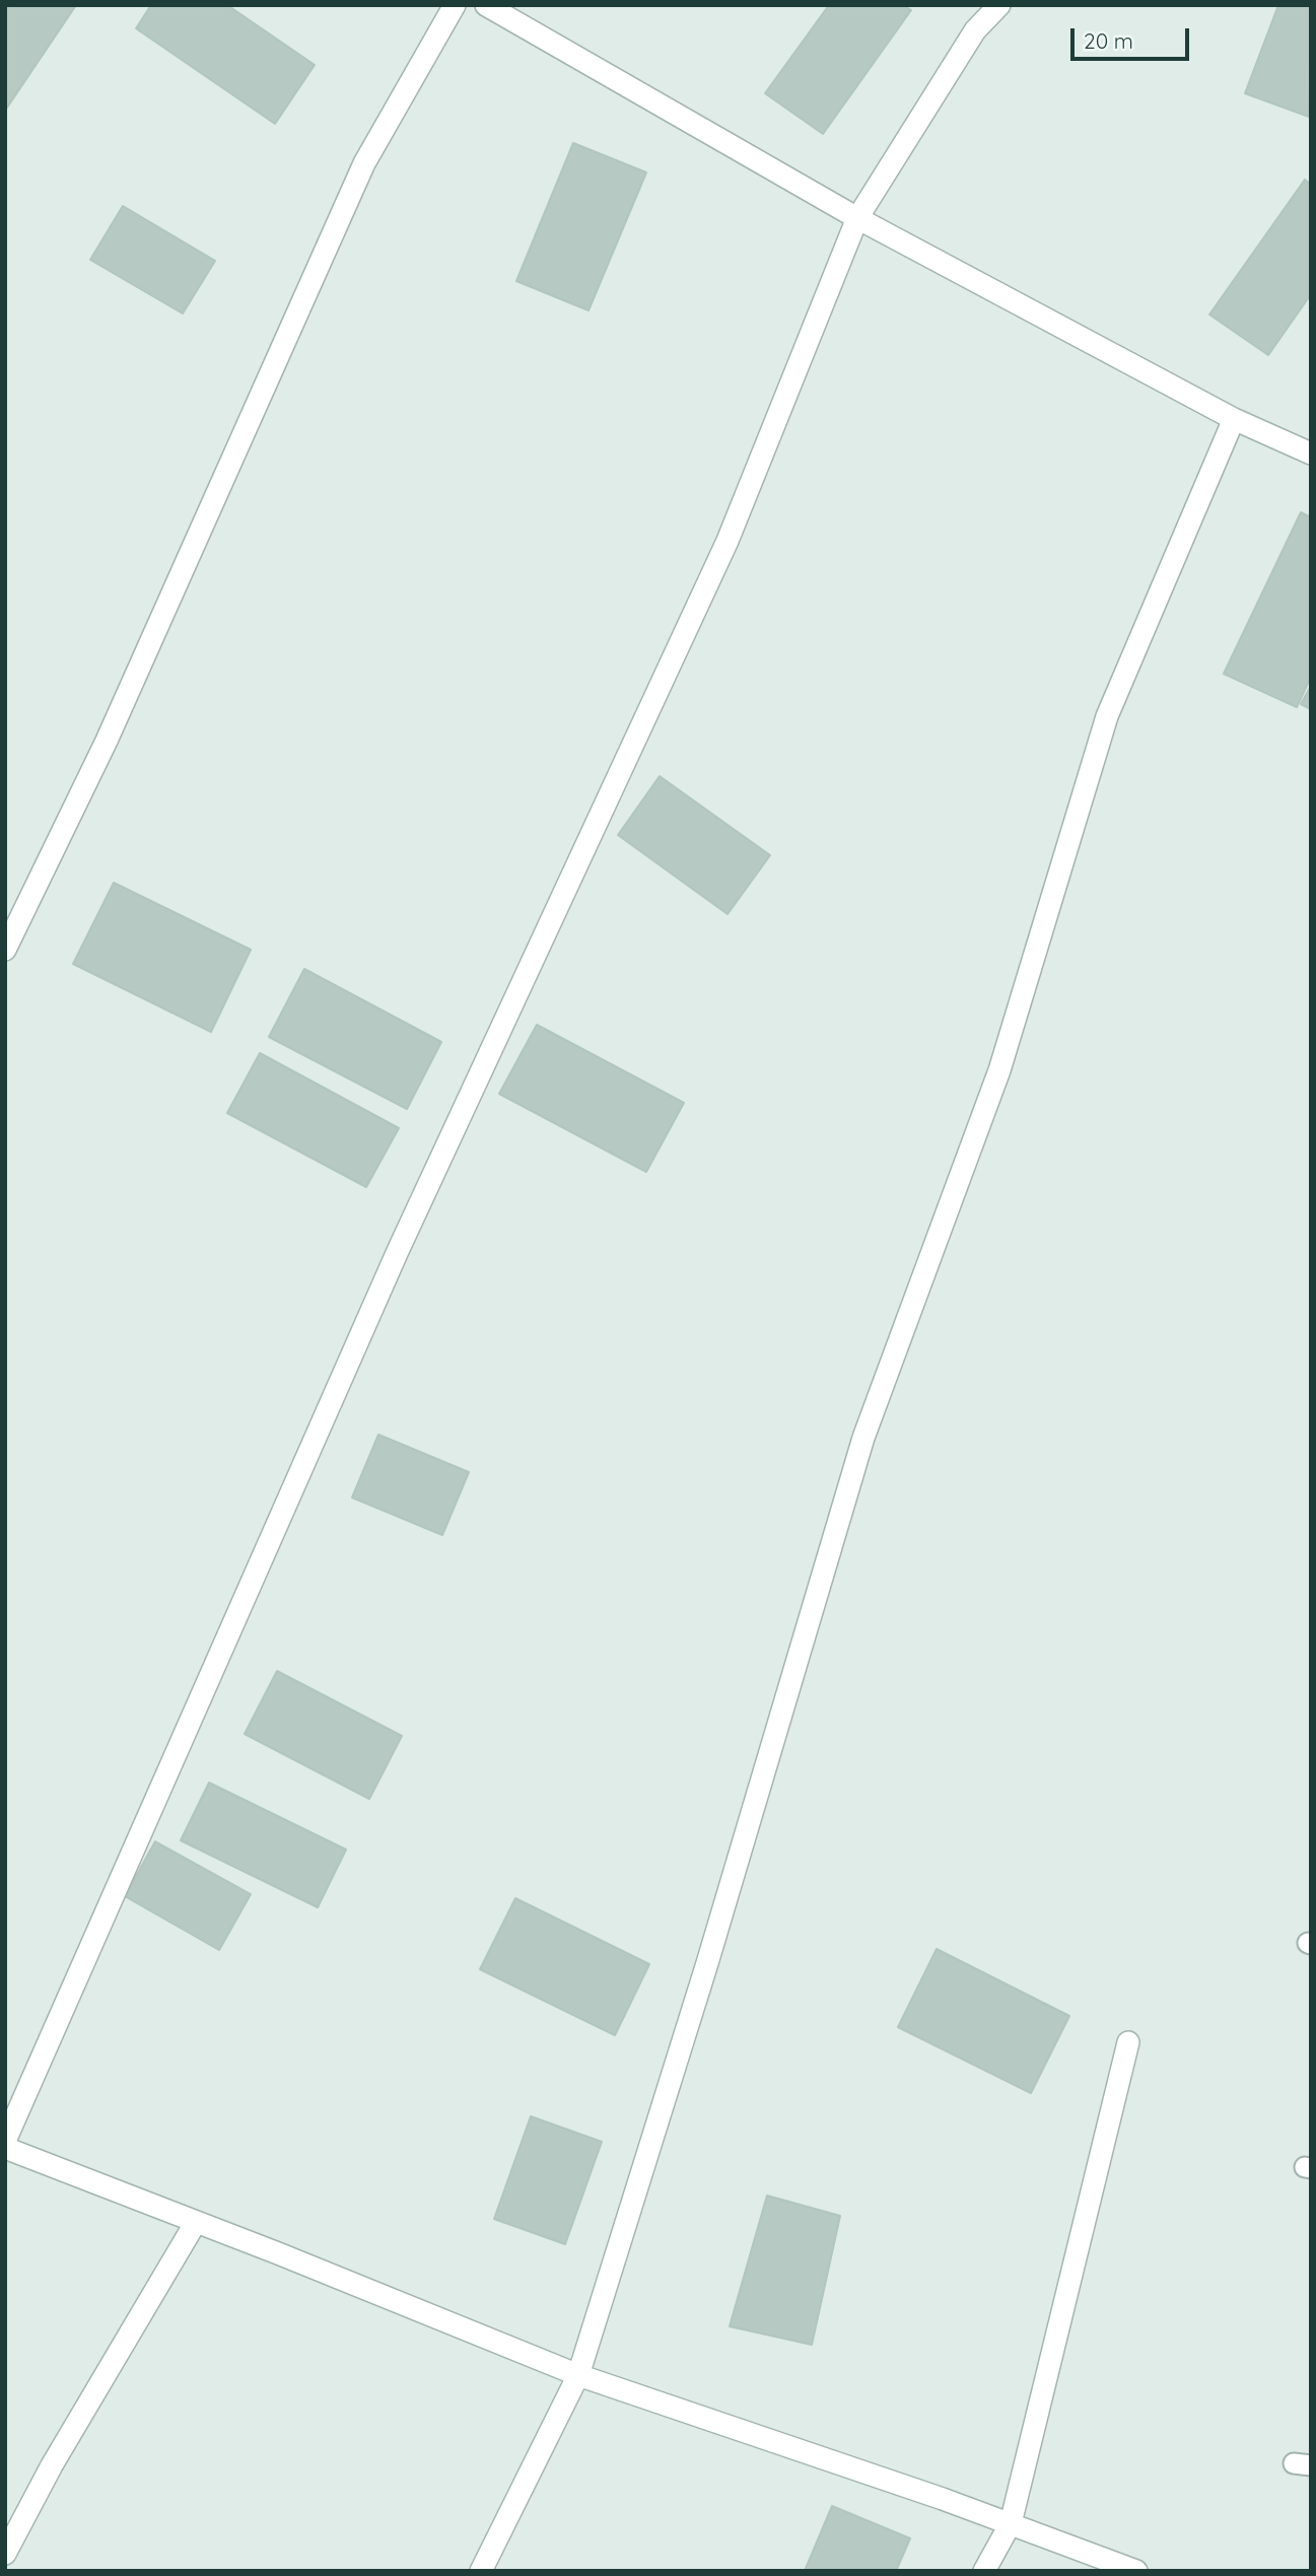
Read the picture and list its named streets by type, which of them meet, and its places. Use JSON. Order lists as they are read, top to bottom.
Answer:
{
  "scale_bar": "20 m"
}
